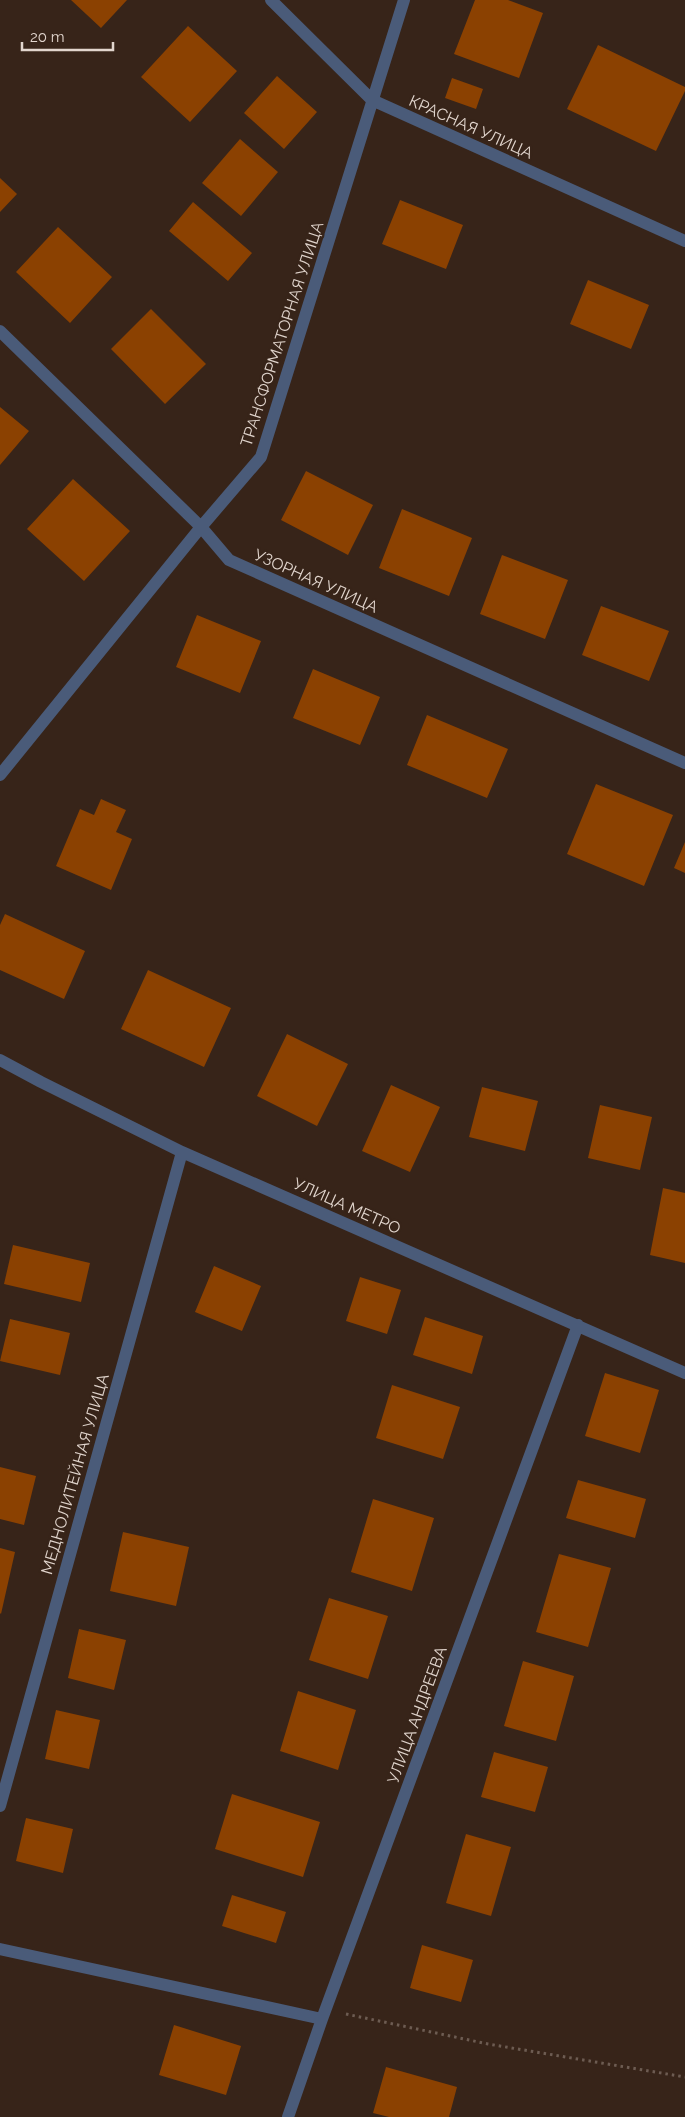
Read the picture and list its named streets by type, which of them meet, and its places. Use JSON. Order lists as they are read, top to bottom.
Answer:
{
  "streets": {
    "street": [
      "КРАСНАЯ УЛИЦА",
      "ТРАНСФОРМАТОРНАЯ УЛИЦА",
      "УЗОРНАЯ УЛИЦА",
      "УЛИЦА МЕТРО",
      "МЕДНОЛИТЕЙНАЯ УЛИЦА",
      "УЛИЦА АНДРЕЕВА"
    ]
  },
  "crossings": [
    ["КРАСНАЯ УЛИЦА", "ТРАНСФОРМАТОРНАЯ УЛИЦА"],
    ["ТРАНСФОРМАТОРНАЯ УЛИЦА", "УЗОРНАЯ УЛИЦА"],
    ["УЛИЦА МЕТРО", "МЕДНОЛИТЕЙНАЯ УЛИЦА"],
    ["УЛИЦА МЕТРО", "УЛИЦА АНДРЕЕВА"]
  ],
  "scale_bar": "20 m"
}
